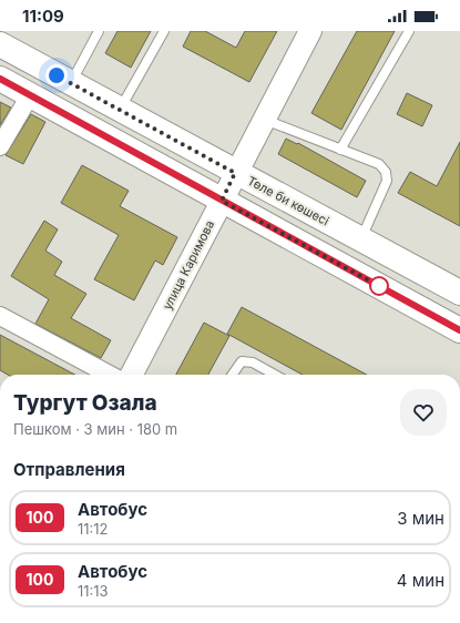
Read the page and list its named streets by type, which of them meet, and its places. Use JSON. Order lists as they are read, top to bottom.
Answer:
{
  "streets": {
    "main road": ["Төле би көшесі"],
    "street": ["улица Каримова"]
  },
  "crossings": [
    ["Төле би көшесі", "улица Каримова"]
  ],
  "lines": ["bus line 100"],
  "page": {
    "status": "11:09",
    "heading": [
      ["Тургут Озала", "Пешком · 3 мин · 180 m"],
      "Отправления"
    ],
    "list": [
      {
        "mark": "100",
        "name": "Автобус",
        "note": "11:12",
        "value": "3 мин"
      },
      {
        "mark": "100",
        "name": "Автобус",
        "note": "11:13",
        "value": "4 мин"
      }
    ]
  }
}
